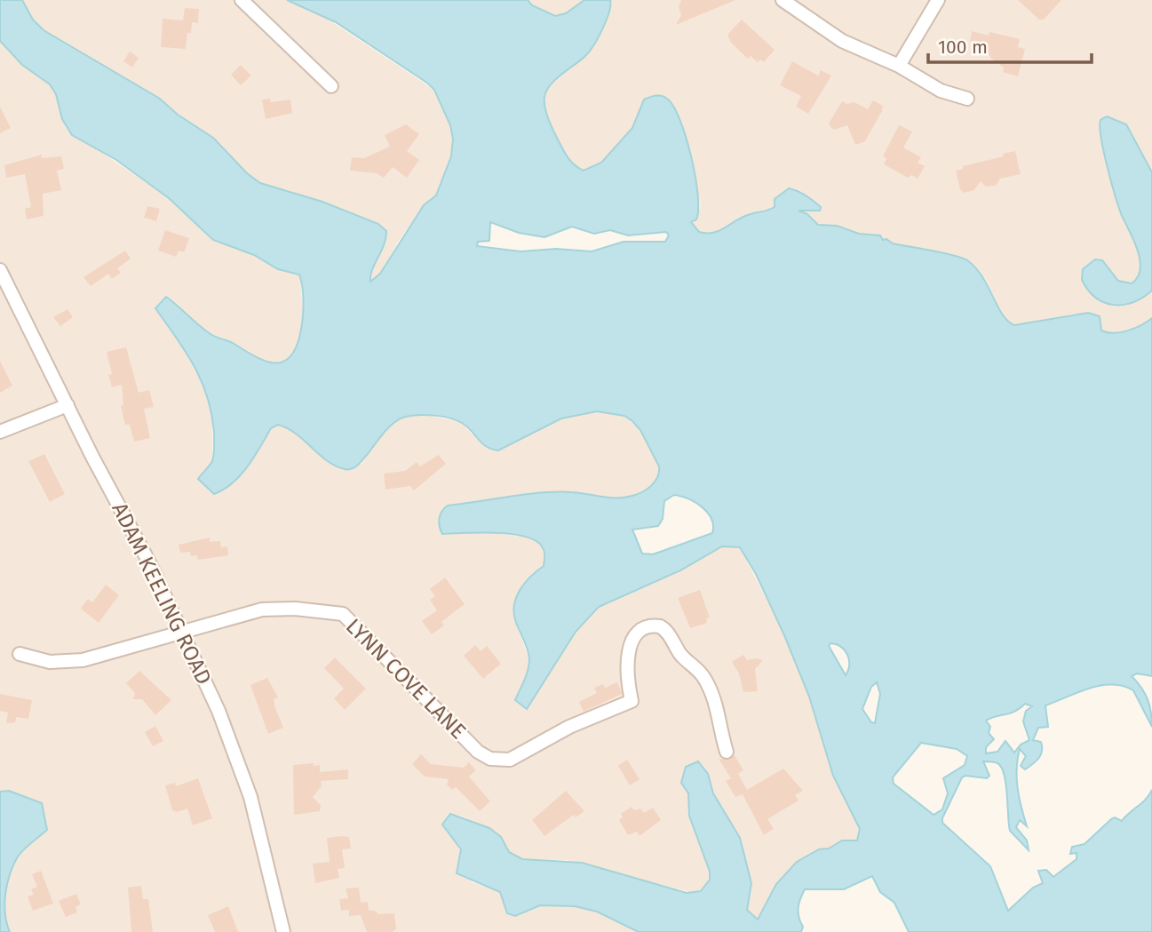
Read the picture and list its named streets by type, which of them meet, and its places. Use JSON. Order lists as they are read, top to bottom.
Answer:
{
  "streets": {
    "street": ["ADAM KEELING ROAD", "LYNN COVE LANE"]
  },
  "crossings": [
    ["ADAM KEELING ROAD", "LYNN COVE LANE"]
  ],
  "scale_bar": "100 m"
}
